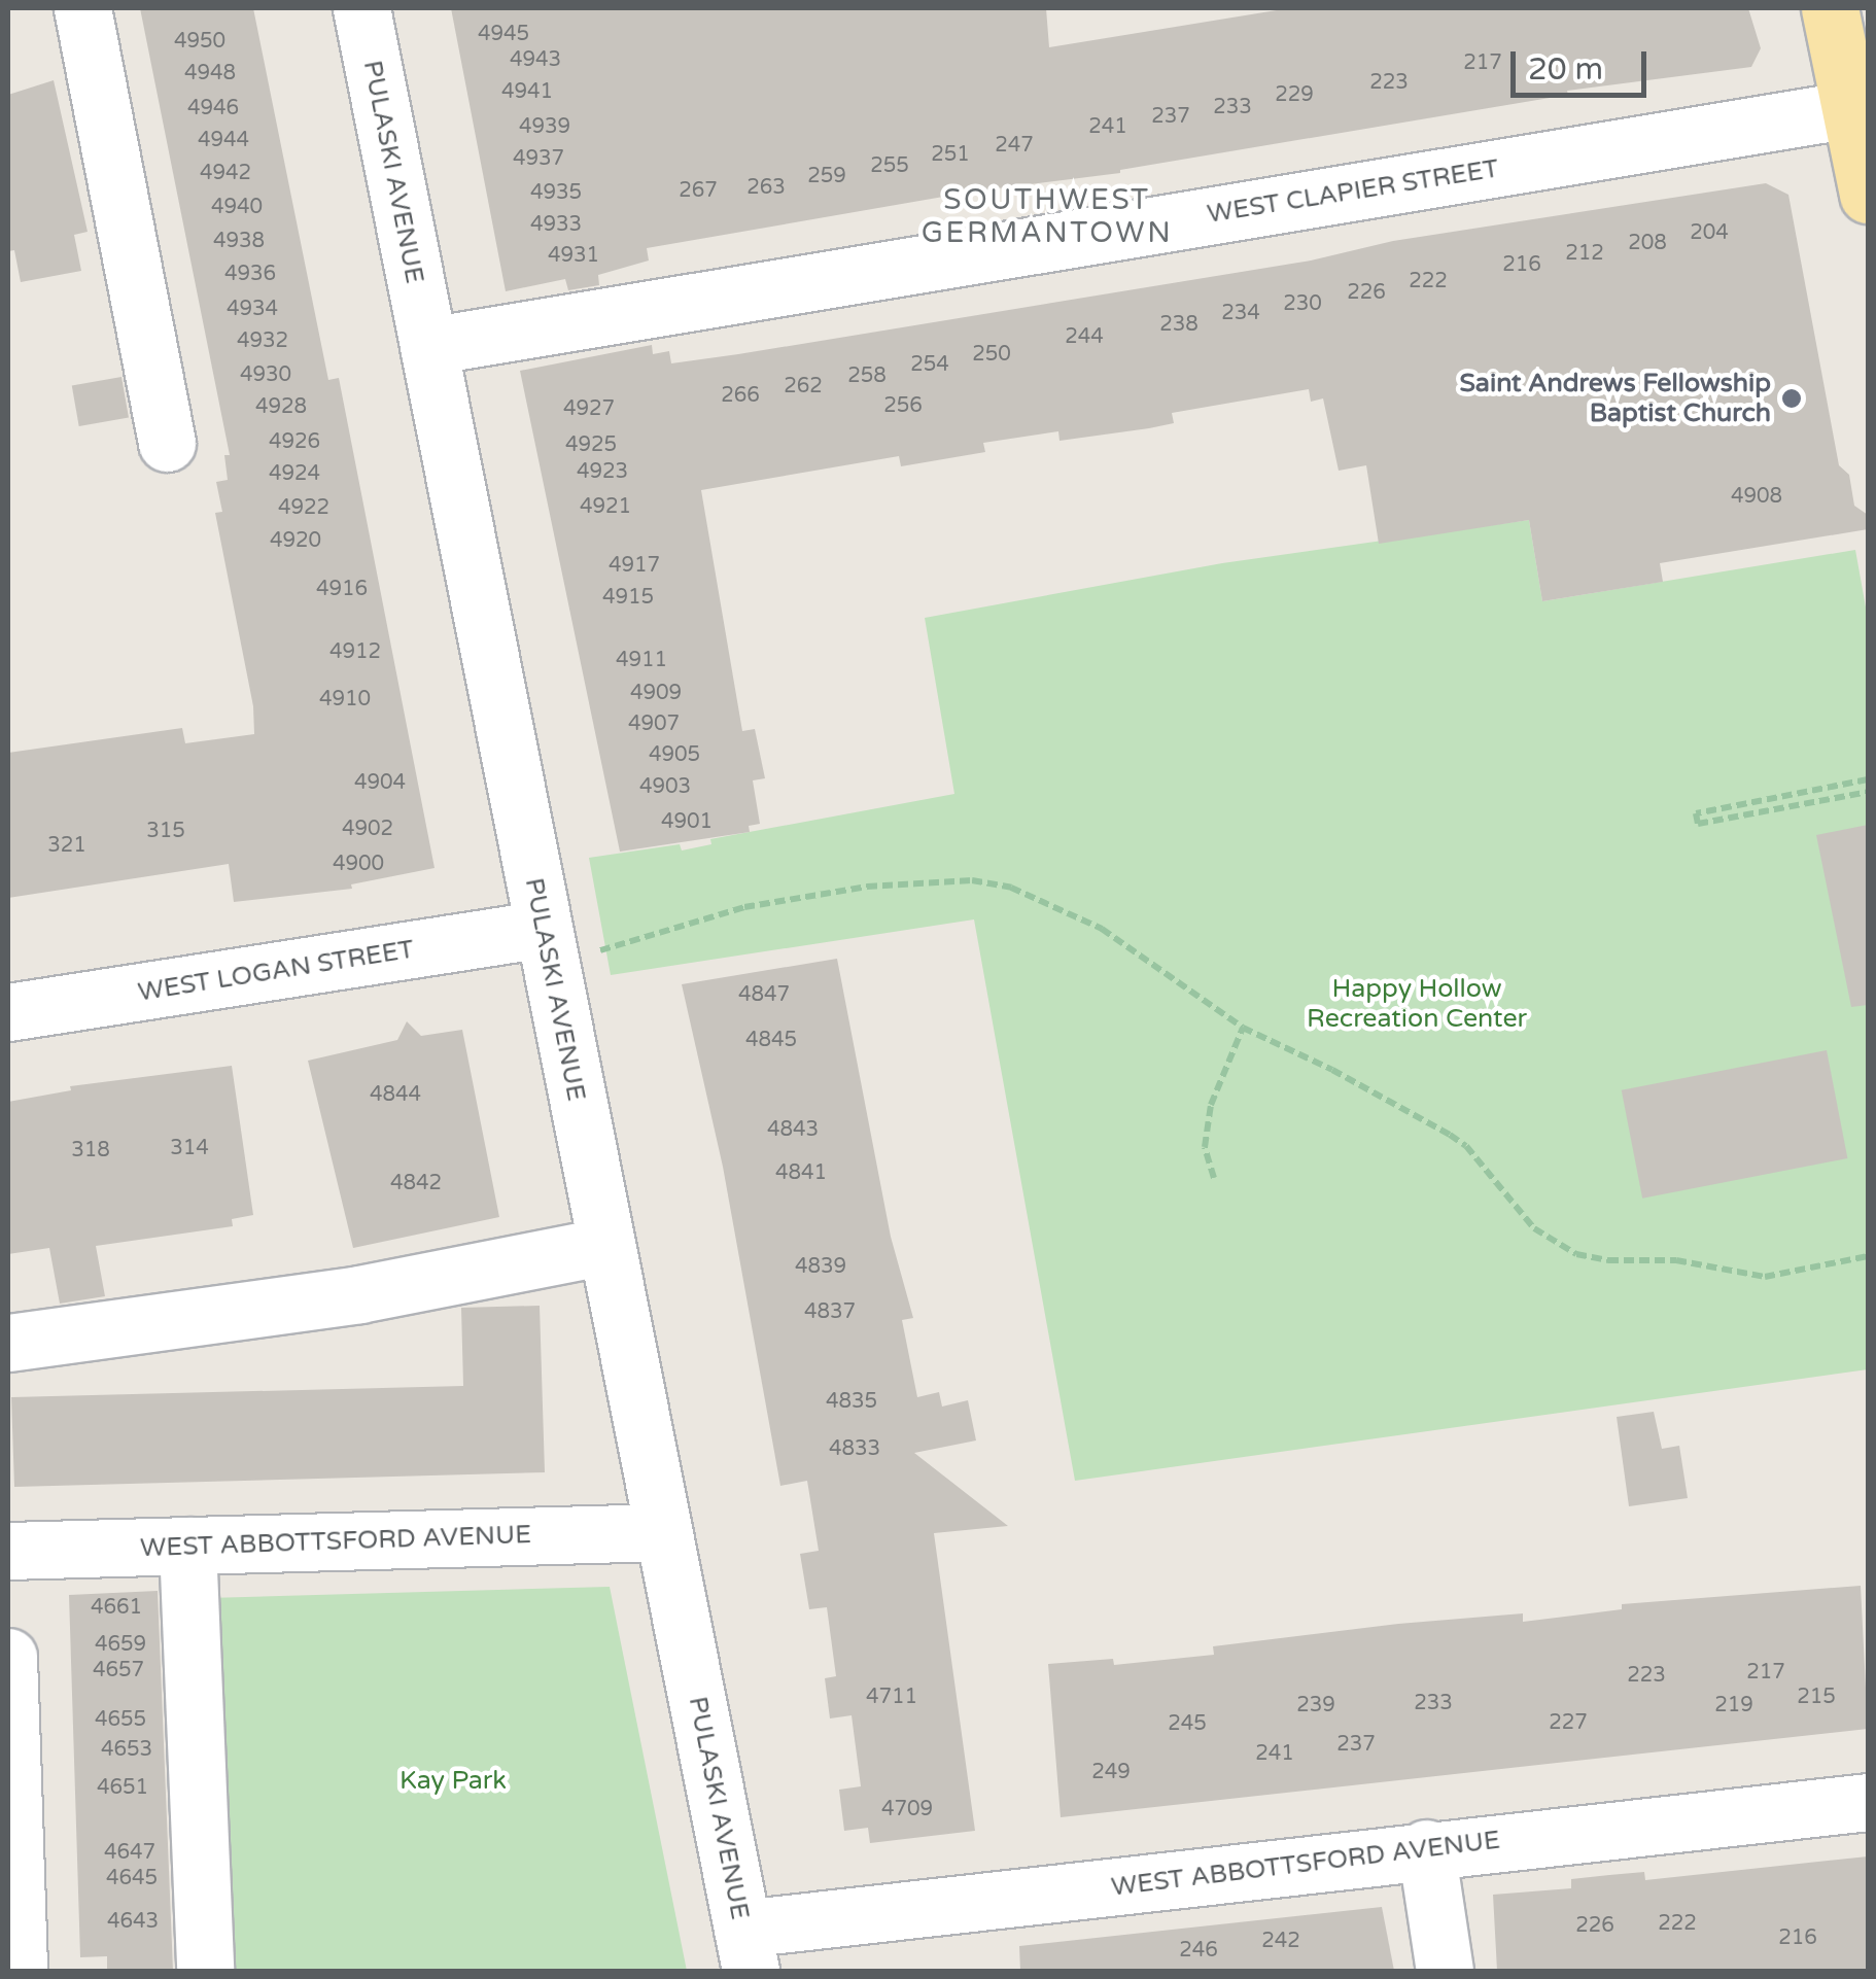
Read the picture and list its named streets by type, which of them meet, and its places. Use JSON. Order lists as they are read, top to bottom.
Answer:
{
  "streets": {
    "street": [
      "PULASKI AVENUE",
      "WEST CLAPIER STREET",
      "WEST LOGAN STREET",
      "WEST ABBOTTSFORD AVENUE"
    ]
  },
  "crossings": [
    ["PULASKI AVENUE", "WEST CLAPIER STREET"],
    ["PULASKI AVENUE", "WEST LOGAN STREET"],
    ["PULASKI AVENUE", "WEST ABBOTTSFORD AVENUE"]
  ],
  "districts": ["SOUTHWEST GERMANTOWN"],
  "parks": ["Happy Hollow Recreation Center", "Kay Park"],
  "places": ["Saint Andrews Fellowship Baptist Church"],
  "house_numbers": [
    "4945",
    "4950",
    "4943",
    "217",
    "4948",
    "223",
    "4941",
    "229",
    "233",
    "4946",
    "237",
    "4939",
    "241",
    "4944",
    "247",
    "251",
    "4937",
    "255",
    "4942",
    "259",
    "263",
    "267",
    "4935",
    "4940",
    "4933",
    "204",
    "4938",
    "208",
    "212",
    "4931",
    "216",
    "4936",
    "222",
    "226",
    "230",
    "4934",
    "234",
    "238",
    "244",
    "4932",
    "250",
    "254",
    "4930",
    "258",
    "262",
    "266",
    "256",
    "4928",
    "4927",
    "4926",
    "4925",
    "4923",
    "4924",
    "4908",
    "4921",
    "4922",
    "4920",
    "4917",
    "4916",
    "4915",
    "4912",
    "4911",
    "4909",
    "4910",
    "4907",
    "4905",
    "4904",
    "4903",
    "4901",
    "4902",
    "315",
    "321",
    "4900",
    "4847",
    "4845",
    "4844",
    "4843",
    "314",
    "318",
    "4841",
    "4842",
    "4839",
    "4837",
    "4835",
    "4833",
    "4661",
    "4659",
    "4657",
    "217",
    "223",
    "4711",
    "215",
    "233",
    "239",
    "219",
    "4655",
    "227",
    "245",
    "237",
    "4653",
    "241",
    "249",
    "4651",
    "4709",
    "4647",
    "4645",
    "4643",
    "222",
    "226",
    "216",
    "242",
    "246"
  ],
  "scale_bar": "20 m"
}
